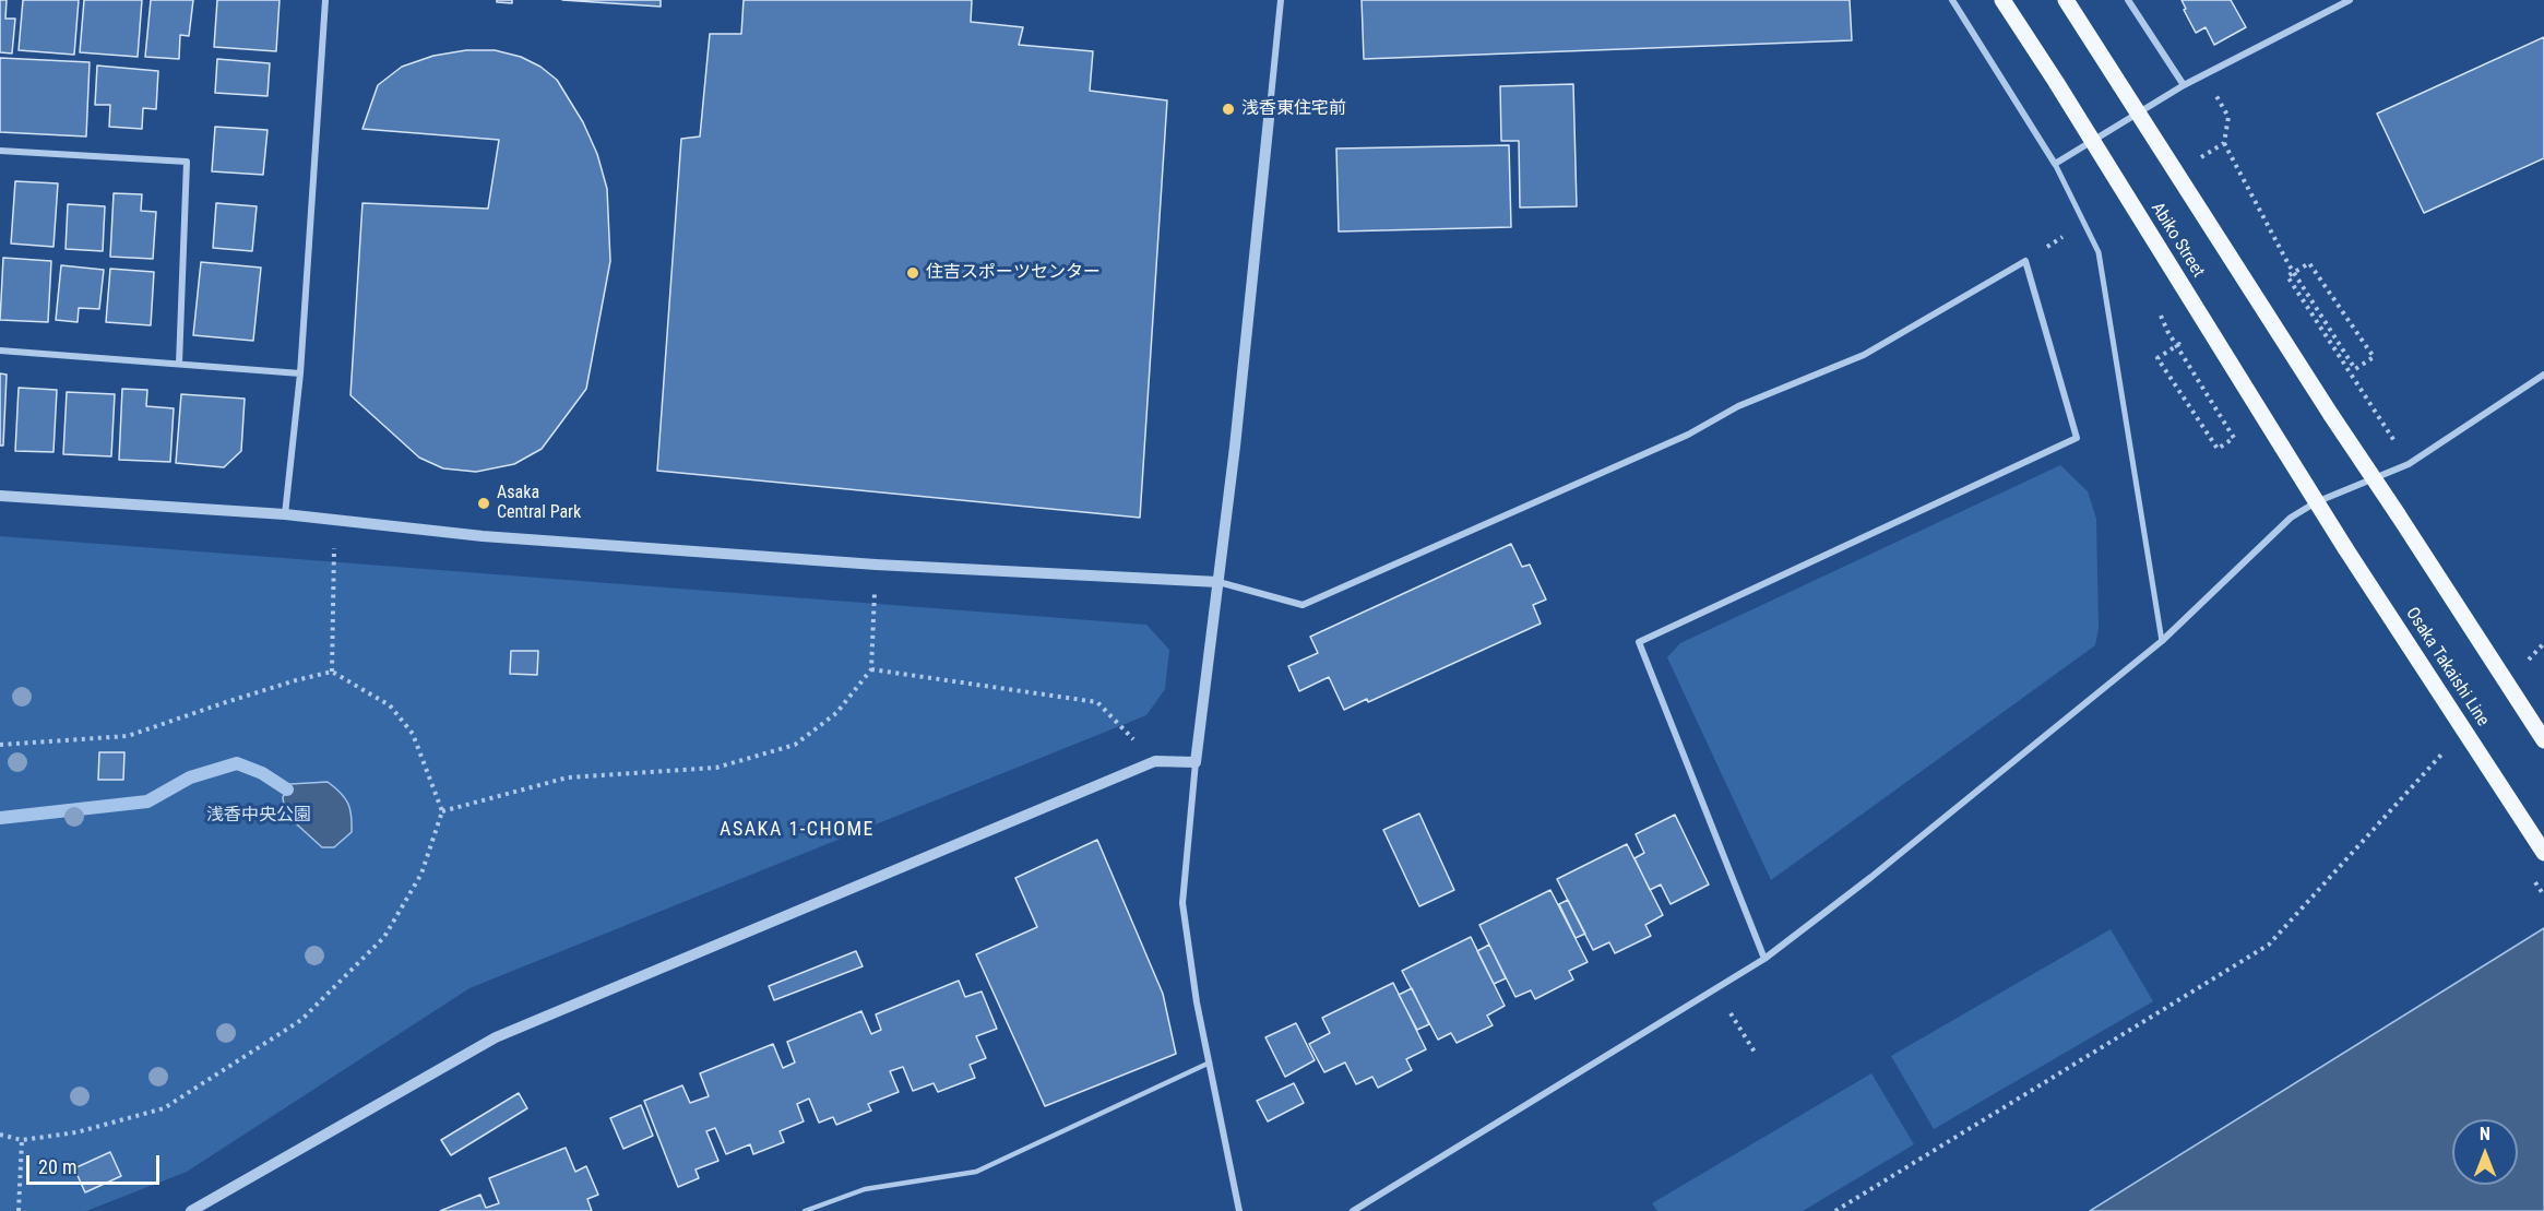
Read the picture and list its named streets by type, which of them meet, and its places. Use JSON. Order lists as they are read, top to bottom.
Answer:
{
  "streets": {
    "main road": ["Abiko Street", "Osaka Takaishi Line"]
  },
  "crossings": [
    ["Abiko Street", "Osaka Takaishi Line"]
  ],
  "districts": ["ASAKA 1-CHOME"],
  "parks": ["浅香中央公園"],
  "places": ["浅香東住宅前", "住吉スポーツセンター", "Asaka Central Park"],
  "scale_bar": "20 m",
  "north": "top"
}
